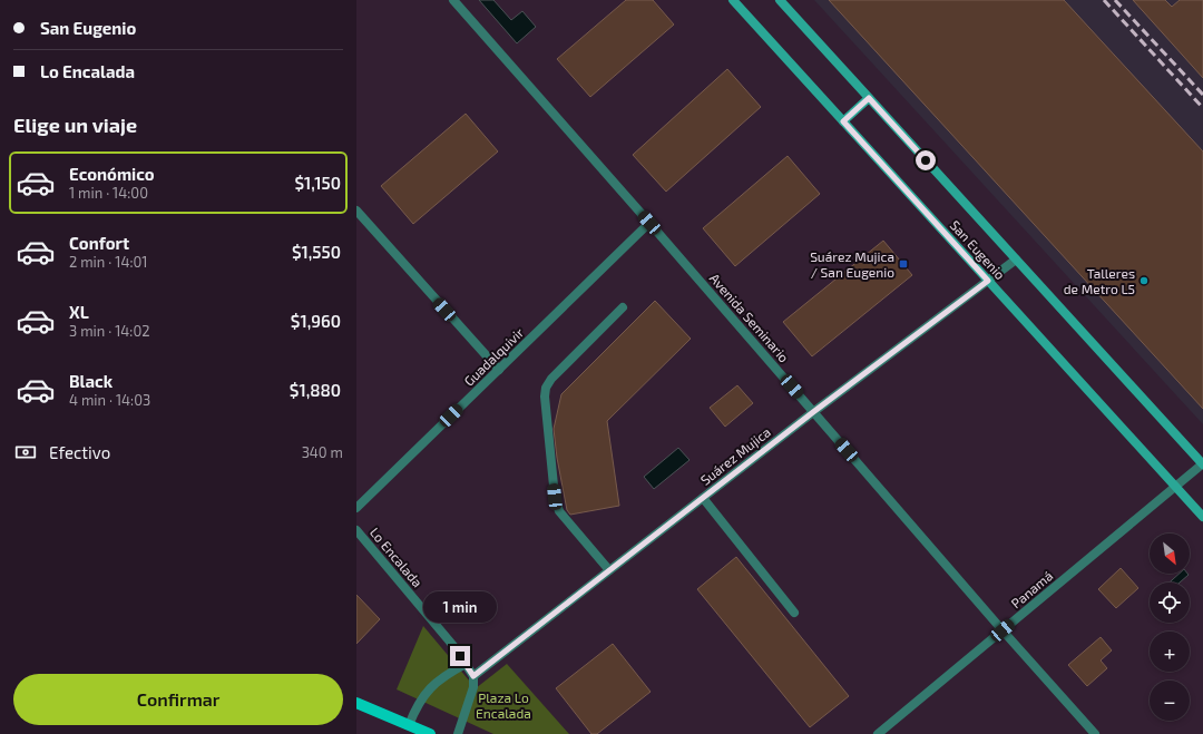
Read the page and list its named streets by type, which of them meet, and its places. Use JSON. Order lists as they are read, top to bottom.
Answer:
{
  "streets": {
    "main road": ["San Eugenio"],
    "street": [
      "Avenida Seminario",
      "Guadalquivir",
      "Suárez Mujica",
      "Lo Encalada",
      "Panamá"
    ]
  },
  "crossings": [
    ["San Eugenio", "Suárez Mujica"],
    ["San Eugenio", "Panamá"],
    ["Avenida Seminario", "Guadalquivir"],
    ["Avenida Seminario", "Suárez Mujica"],
    ["Avenida Seminario", "Panamá"],
    ["Suárez Mujica", "Lo Encalada"]
  ],
  "parks": ["Plaza Lo Encalada"],
  "places": {
    "transit": ["Suárez Mujica / San Eugenio"],
    "other": ["Talleres de Metro L5"]
  },
  "north": "bottom right",
  "page": {
    "banner": ["San Eugenio", "Lo Encalada"],
    "heading": "Elige un viaje",
    "list": [
      {
        "name": "Económico",
        "note": "1 min · 14:00",
        "value": "$1,150"
      },
      {
        "name": "Confort",
        "note": "2 min · 14:01",
        "value": "$1,550"
      },
      {
        "name": "XL",
        "note": "3 min · 14:02",
        "value": "$1,960"
      },
      {
        "name": "Black",
        "note": "4 min · 14:03",
        "value": "$1,880"
      }
    ],
    "pay": ["Efectivo", "340 m"],
    "map_buttons": ["+", "−"],
    "bubble": "1 min",
    "buttons": "Confirmar"
  }
}
